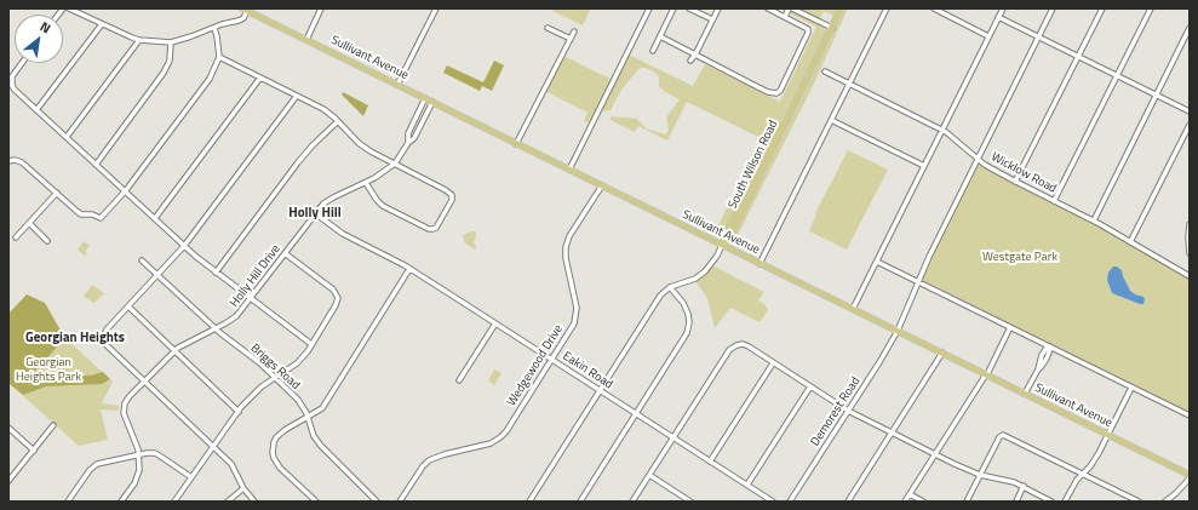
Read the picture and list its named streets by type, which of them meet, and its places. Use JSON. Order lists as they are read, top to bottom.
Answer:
{
  "streets": {
    "main road": ["Sullivant Avenue", "South Wilson Road"],
    "street": [
      "Wicklow Road",
      "Holly Hill Drive",
      "Wedgewood Drive",
      "Briggs Road",
      "Eakin Road",
      "Demorest Road"
    ]
  },
  "crossings": [
    ["Sullivant Avenue", "South Wilson Road"],
    ["Sullivant Avenue", "Holly Hill Drive"],
    ["Sullivant Avenue", "Wedgewood Drive"],
    ["Sullivant Avenue", "Demorest Road"],
    ["Wicklow Road", "Demorest Road"],
    ["Holly Hill Drive", "Briggs Road"],
    ["Holly Hill Drive", "Eakin Road"],
    ["Wedgewood Drive", "Eakin Road"]
  ],
  "districts": ["Holly Hill", "Georgian Heights"],
  "parks": ["Westgate Park", "Georgian Heights Park"],
  "north": "top right"
}
